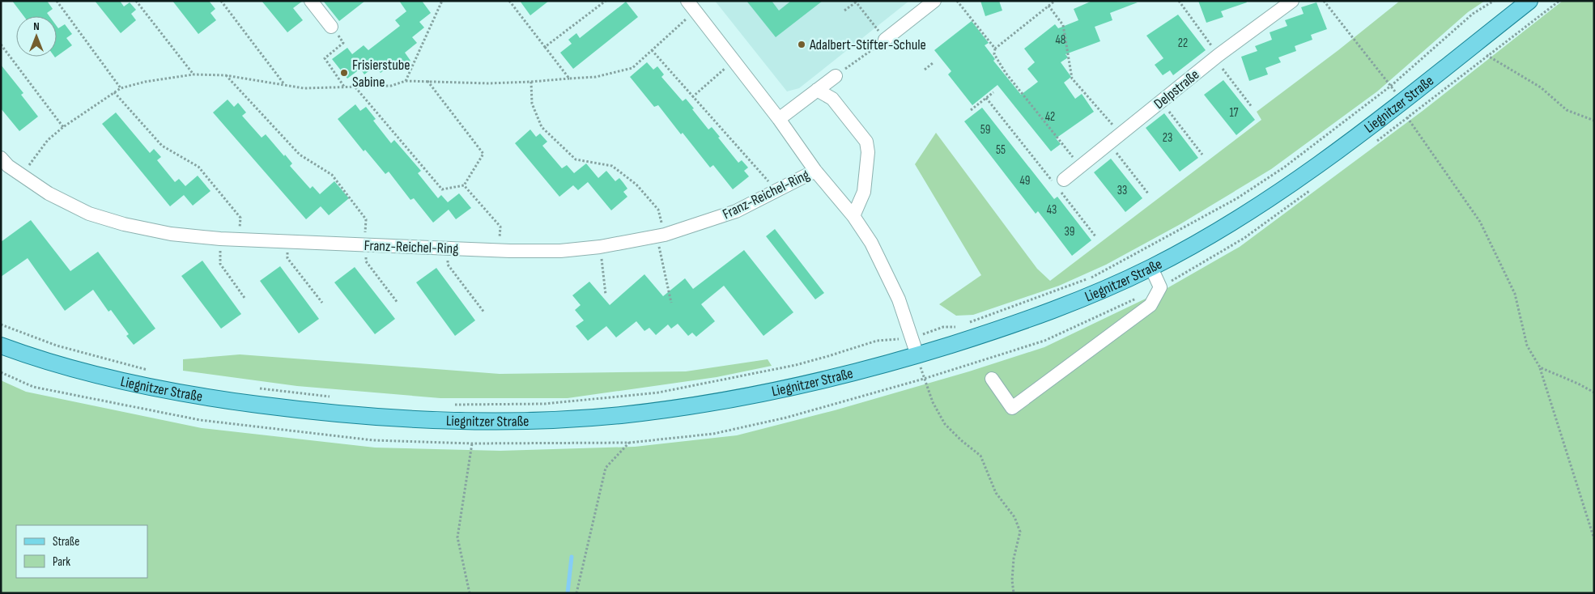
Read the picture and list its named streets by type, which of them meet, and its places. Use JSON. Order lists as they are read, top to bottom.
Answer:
{
  "streets": {
    "main road": ["Liegnitzer Straße"],
    "street": ["Delpstraße", "Franz-Reichel-Ring"]
  },
  "crossings": [
    ["Liegnitzer Straße", "Franz-Reichel-Ring"]
  ],
  "places": ["Adalbert-Stifter-Schule", "Frisierstube Sabine"],
  "house_numbers": [
    "48",
    "22",
    "17",
    "42",
    "59",
    "23",
    "55",
    "49",
    "33",
    "43",
    "39"
  ],
  "legend": ["Straße", "Park"],
  "north": "top"
}
